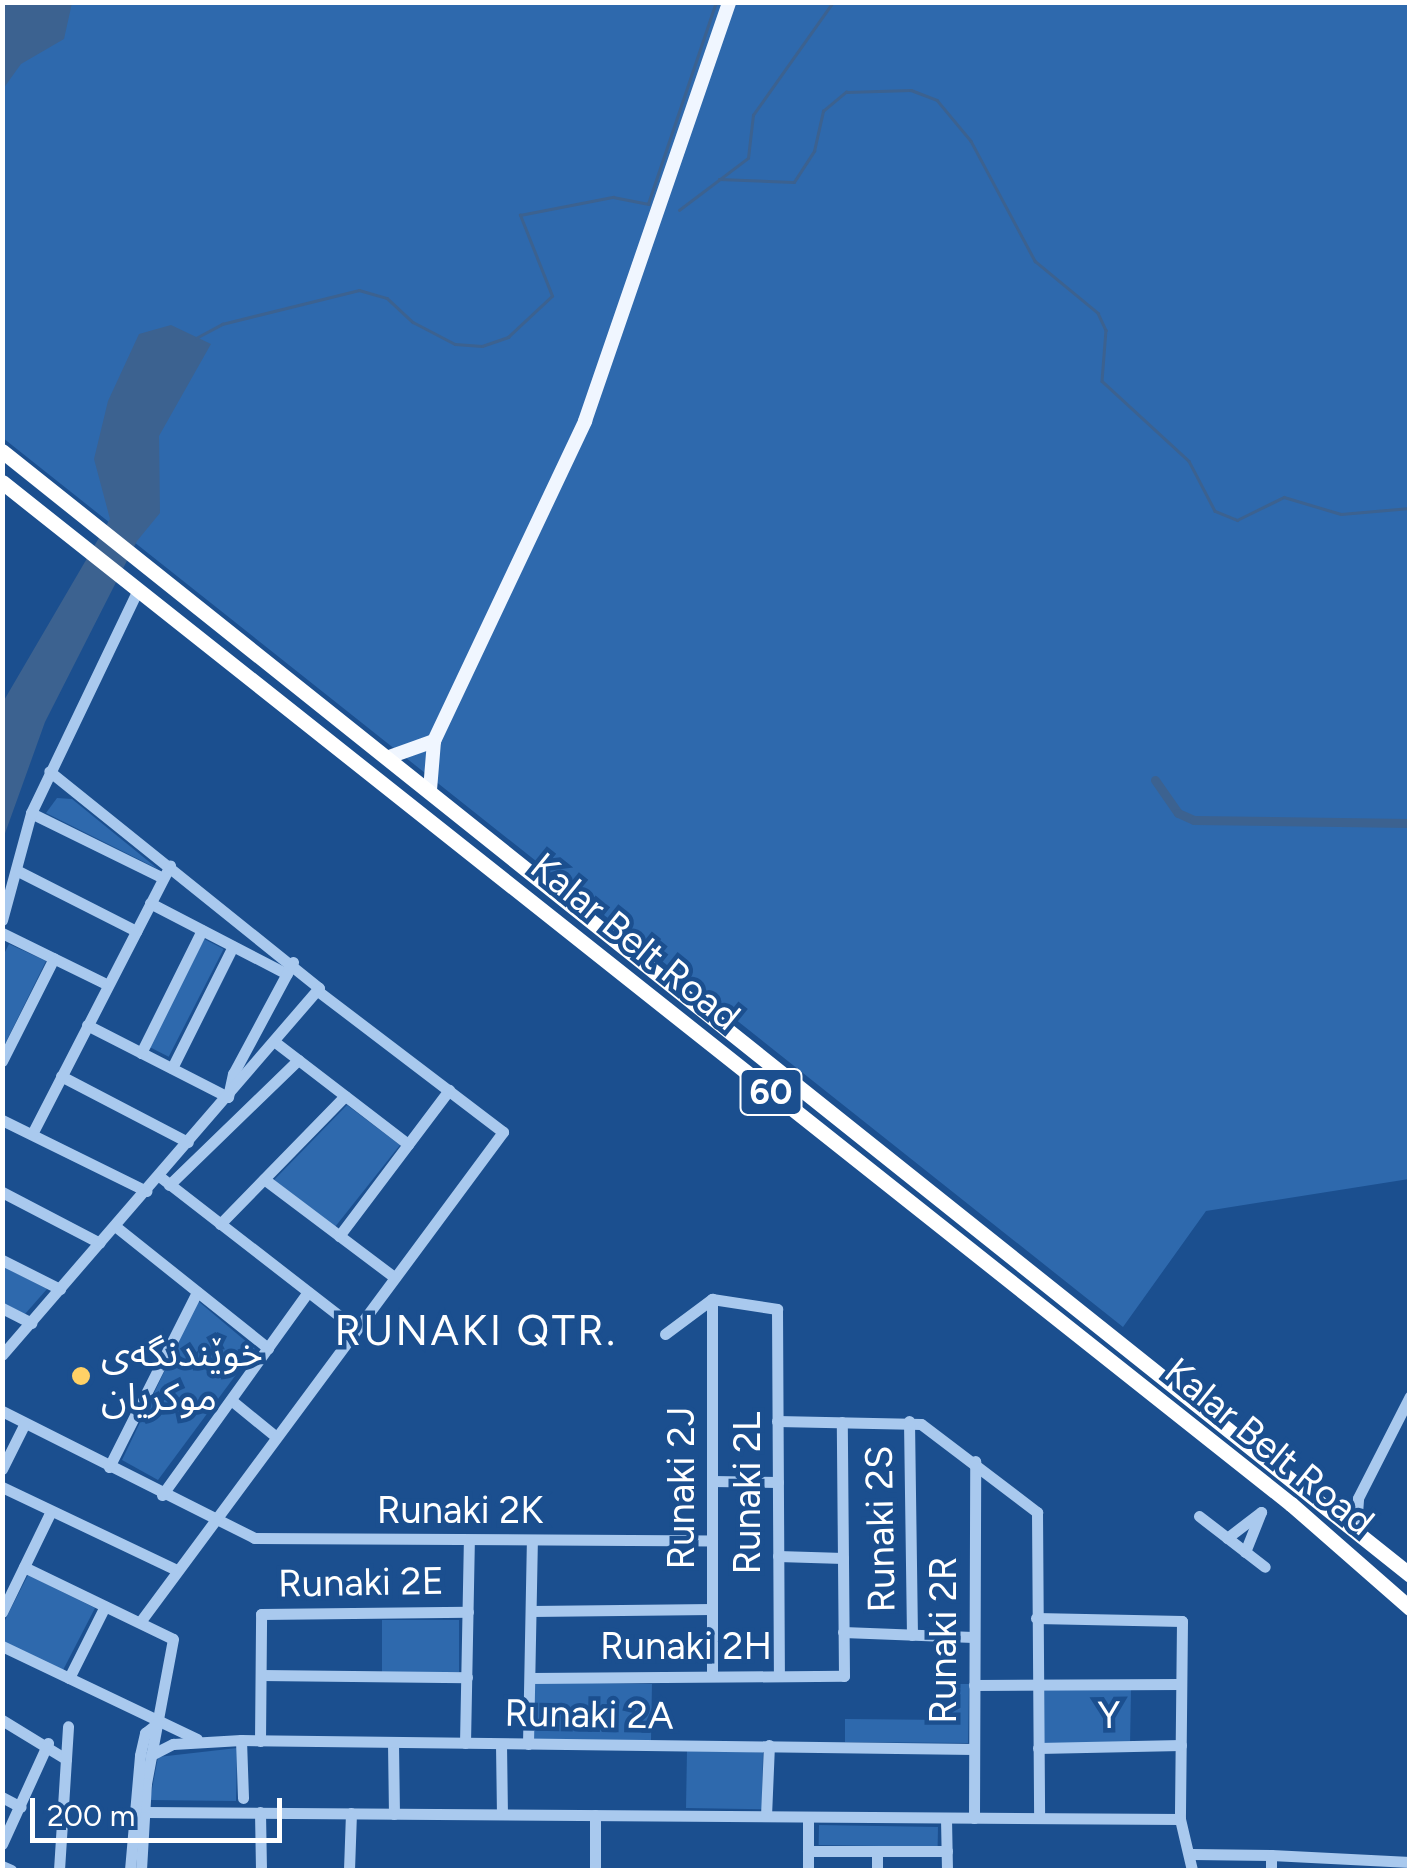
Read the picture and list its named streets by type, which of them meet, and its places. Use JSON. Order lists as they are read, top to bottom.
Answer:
{
  "streets": {
    "highway": ["Kalar Belt Road", "60"],
    "street": [
      "Runaki 2J",
      "Runaki 2L",
      "Runaki 2K",
      "Runaki 2S",
      "Runaki 2E",
      "Runaki 2R",
      "Runaki 2H",
      "Runaki 2A",
      "Y"
    ]
  },
  "crossings": [
    ["Runaki 2J", "Runaki 2L"],
    ["Runaki 2J", "Runaki 2K"],
    ["Runaki 2J", "Runaki 2H"],
    ["Runaki 2L", "Runaki 2H"],
    ["Runaki 2R", "Runaki 2A"]
  ],
  "districts": ["RUNAKI QTR."],
  "places": ["خوێندنگەی موکریان"],
  "scale_bar": "200 m"
}
